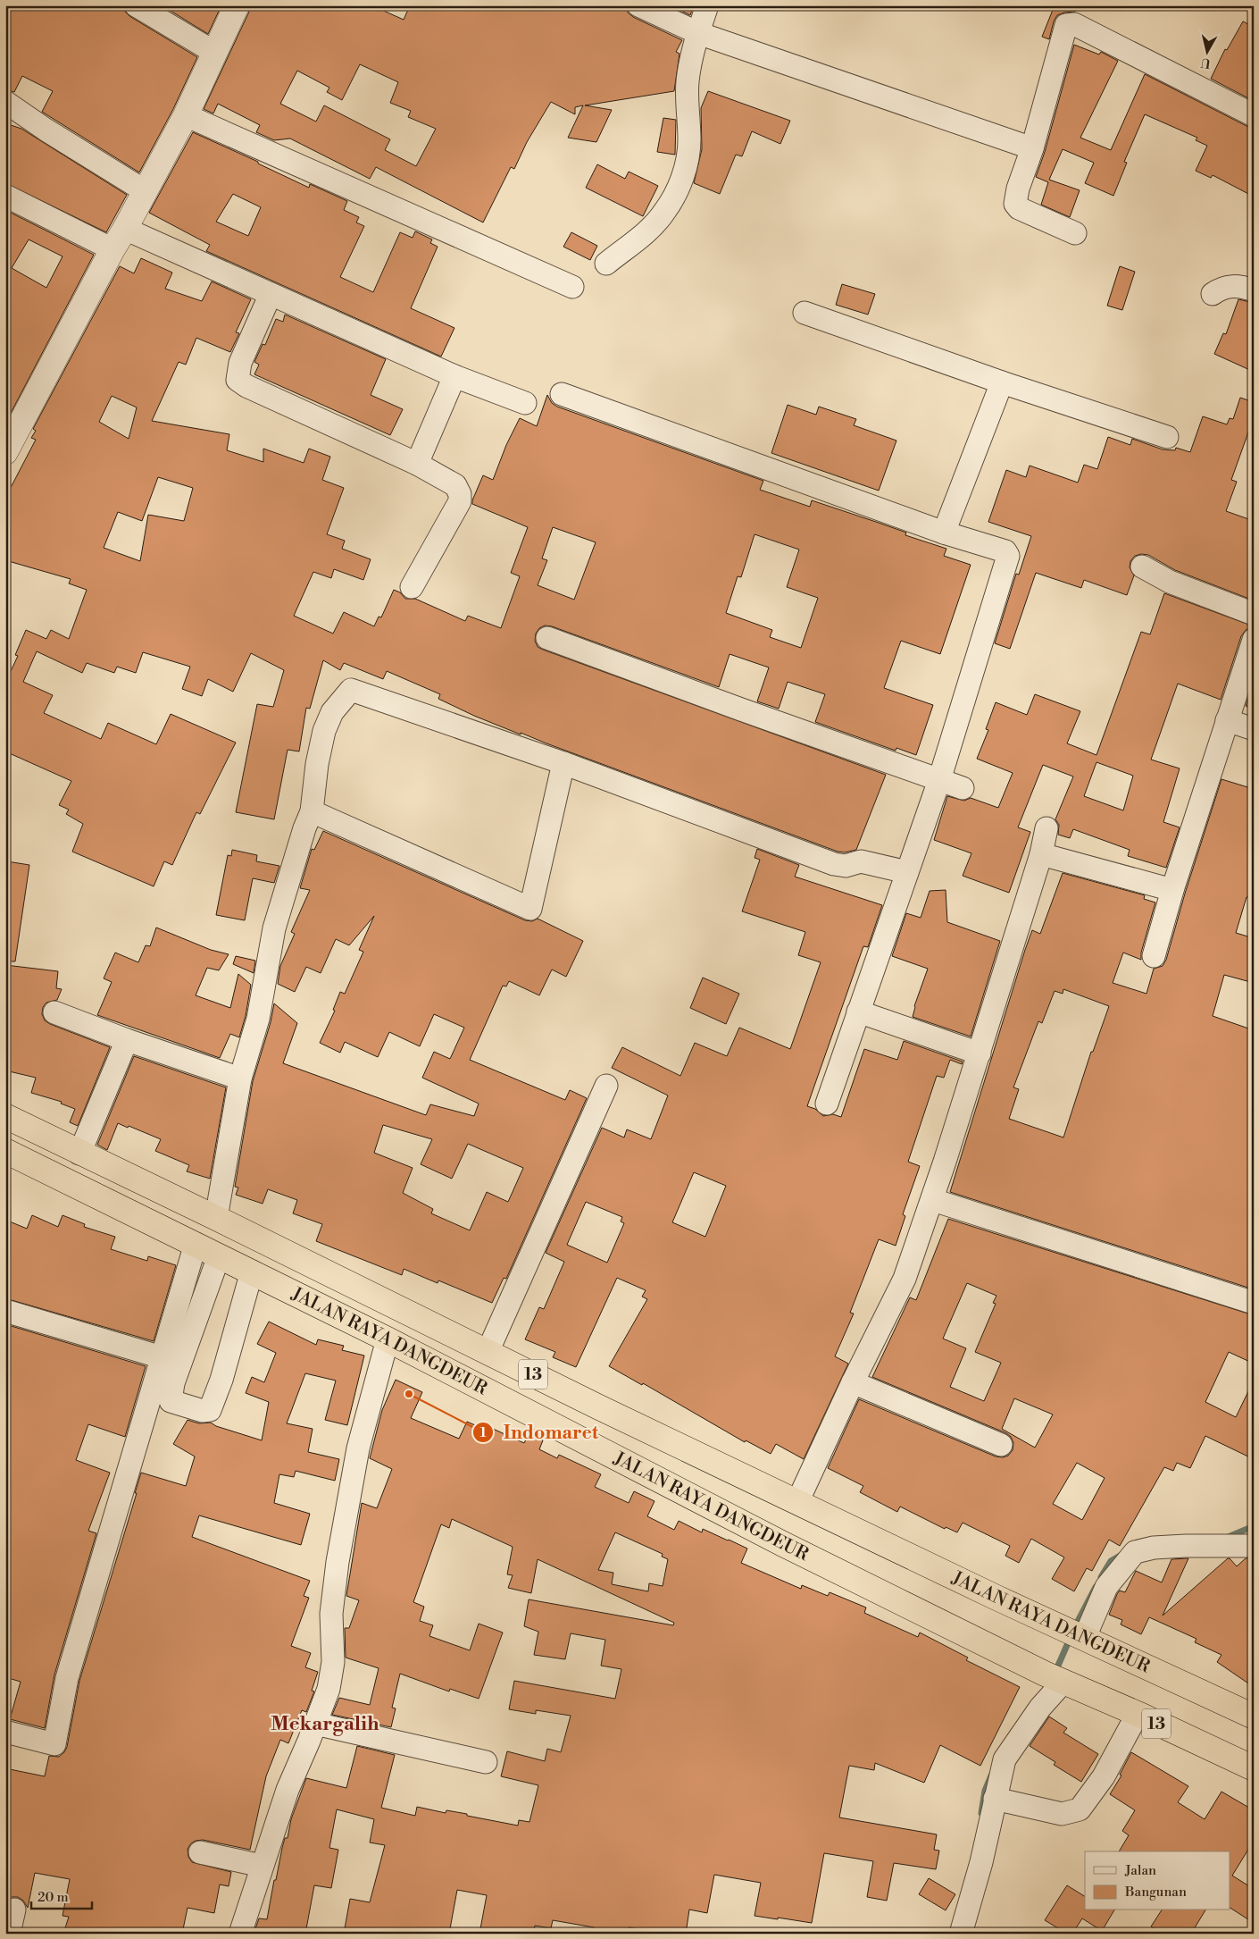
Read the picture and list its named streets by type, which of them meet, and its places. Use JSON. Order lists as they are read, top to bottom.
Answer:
{
  "streets": {
    "highway": ["JALAN RAYA DANGDEUR", "13"]
  },
  "districts": ["Mekargalih"],
  "places": ["Indomaret"],
  "legend": ["Jalan", "Bangunan"],
  "scale_bar": "20 m",
  "north": "bottom"
}
